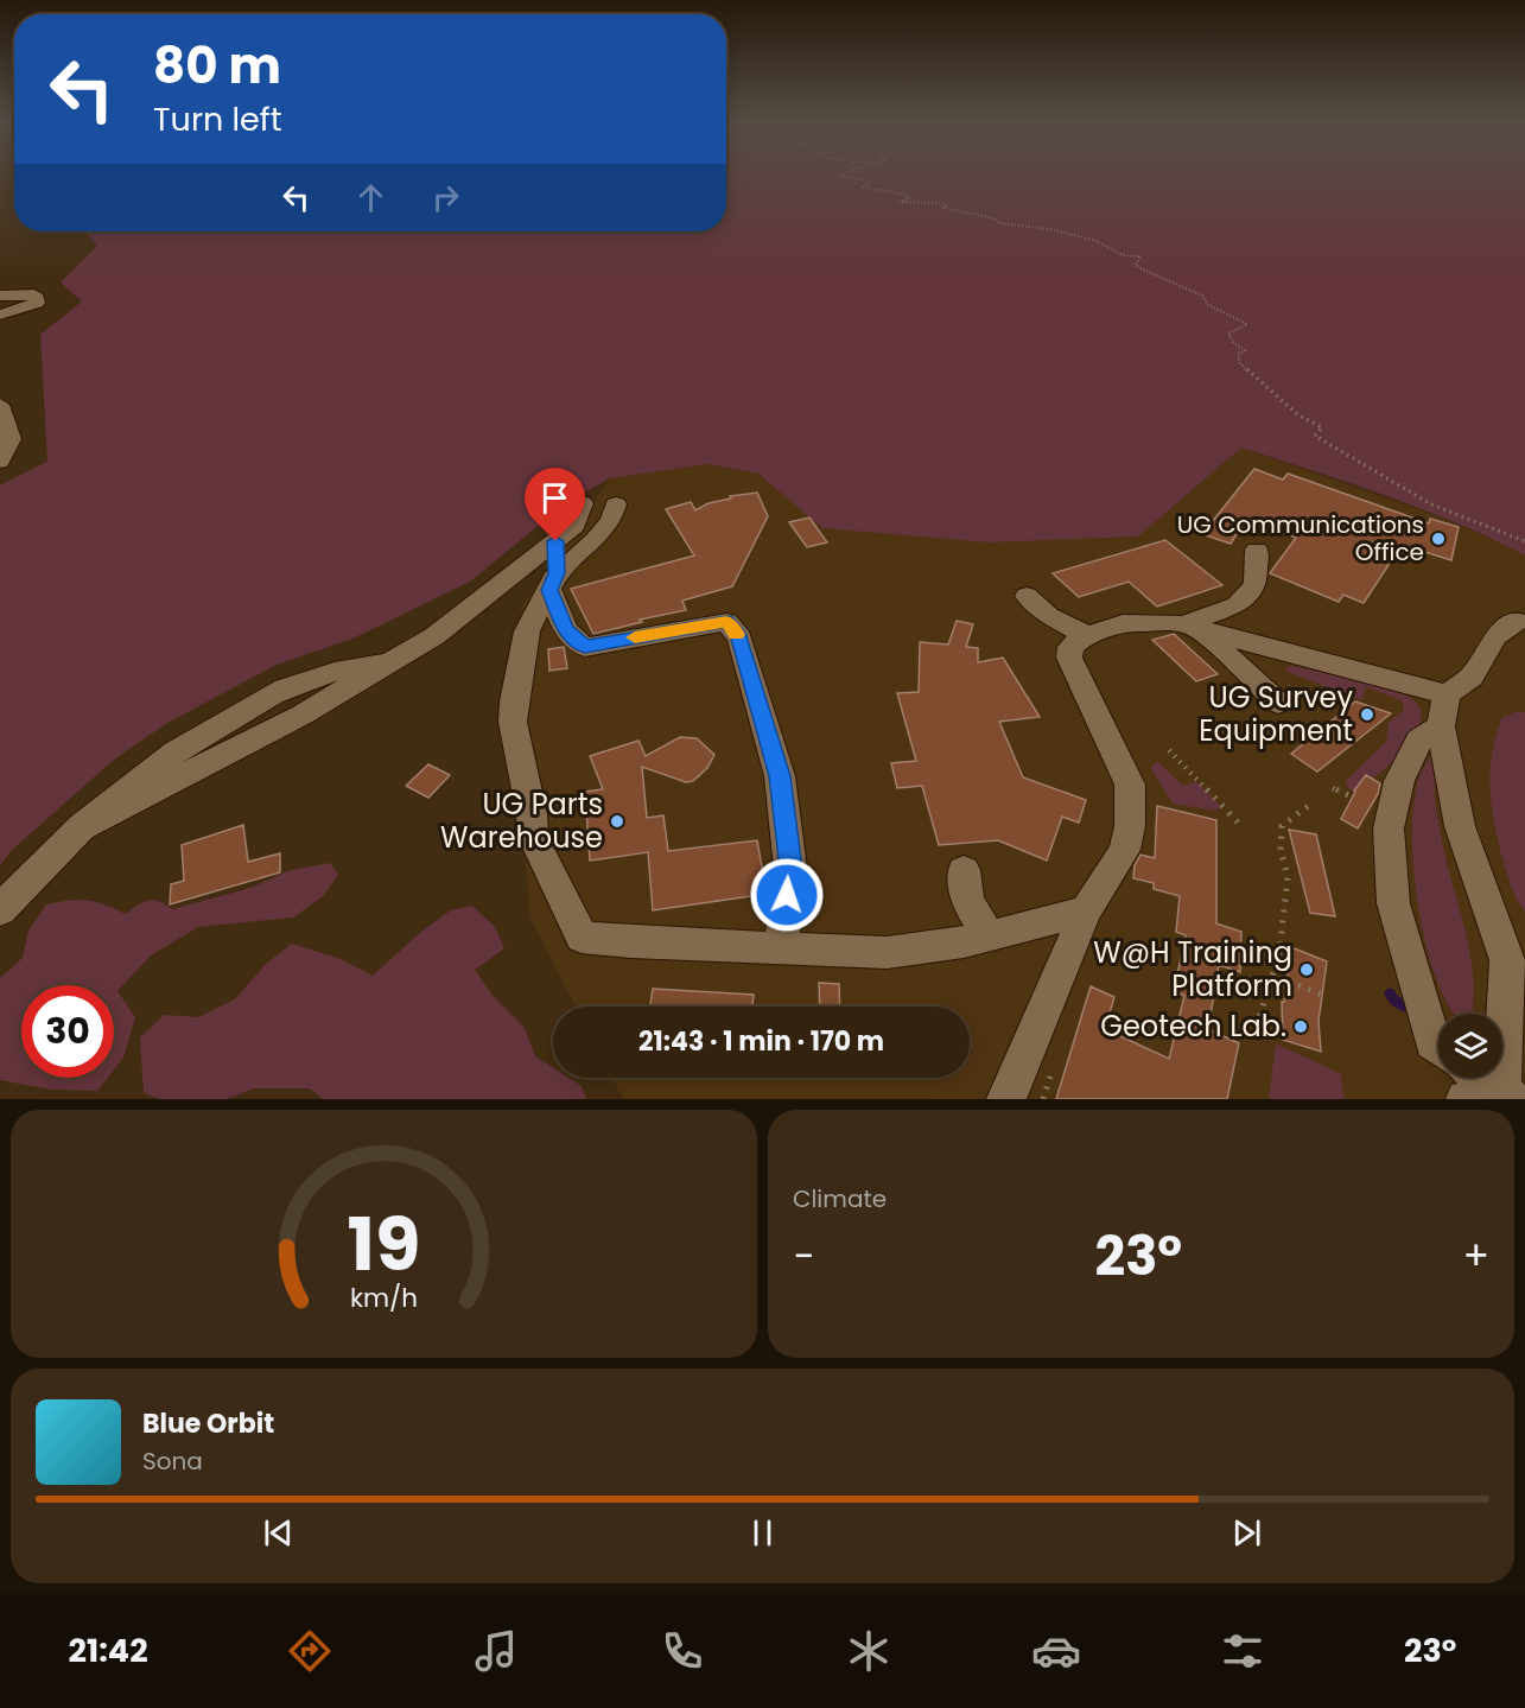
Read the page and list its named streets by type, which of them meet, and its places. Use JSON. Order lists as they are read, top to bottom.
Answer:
{
  "places": [
    "UG Communications Office",
    "UG Survey Equipment",
    "UG Parts Warehouse",
    "W@H Training Platform",
    "Geotech Lab."
  ],
  "page": {
    "turn": ["80 m", "Turn left"],
    "limit": "30",
    "trip": "21:43 · 1 min · 170 m",
    "tile": "Climate",
    "heat": ["−", "23°", "+"],
    "song": ["Blue Orbit", "Sona"],
    "tabs": ["21:42", "23°"],
    "gauge": ["19", "km/h"]
  }
}
